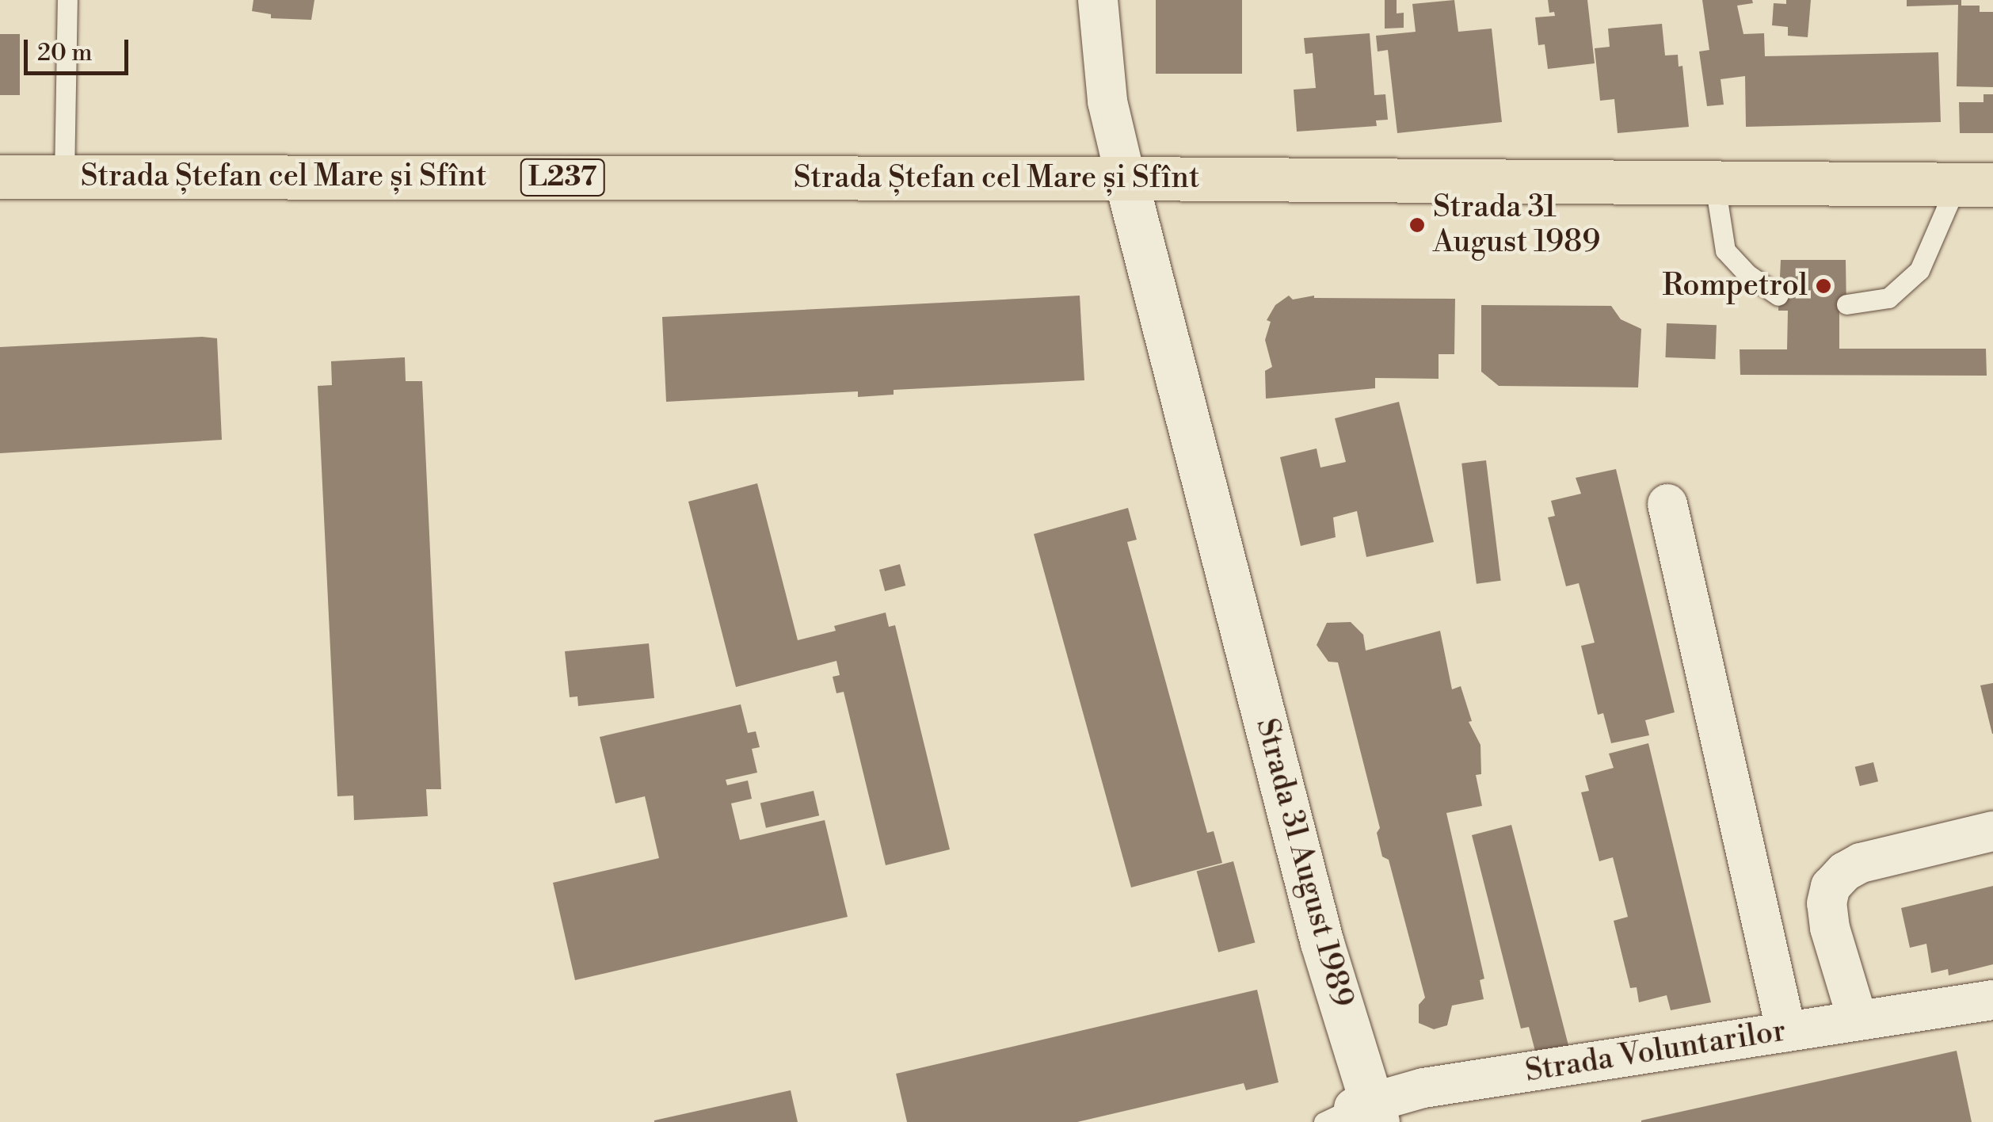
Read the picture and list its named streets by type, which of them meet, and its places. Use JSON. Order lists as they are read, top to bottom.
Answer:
{
  "streets": {
    "main road": ["Strada Ștefan cel Mare și Sfînt", "L237", "Strada 31 August 1989"],
    "street": ["Strada Voluntarilor"]
  },
  "crossings": [
    ["Strada Ștefan cel Mare și Sfînt", "Strada 31 August 1989"],
    ["Strada 31 August 1989", "Strada Voluntarilor"]
  ],
  "places": ["Strada 31 August 1989", "Rompetrol"],
  "scale_bar": "20 m"
}
